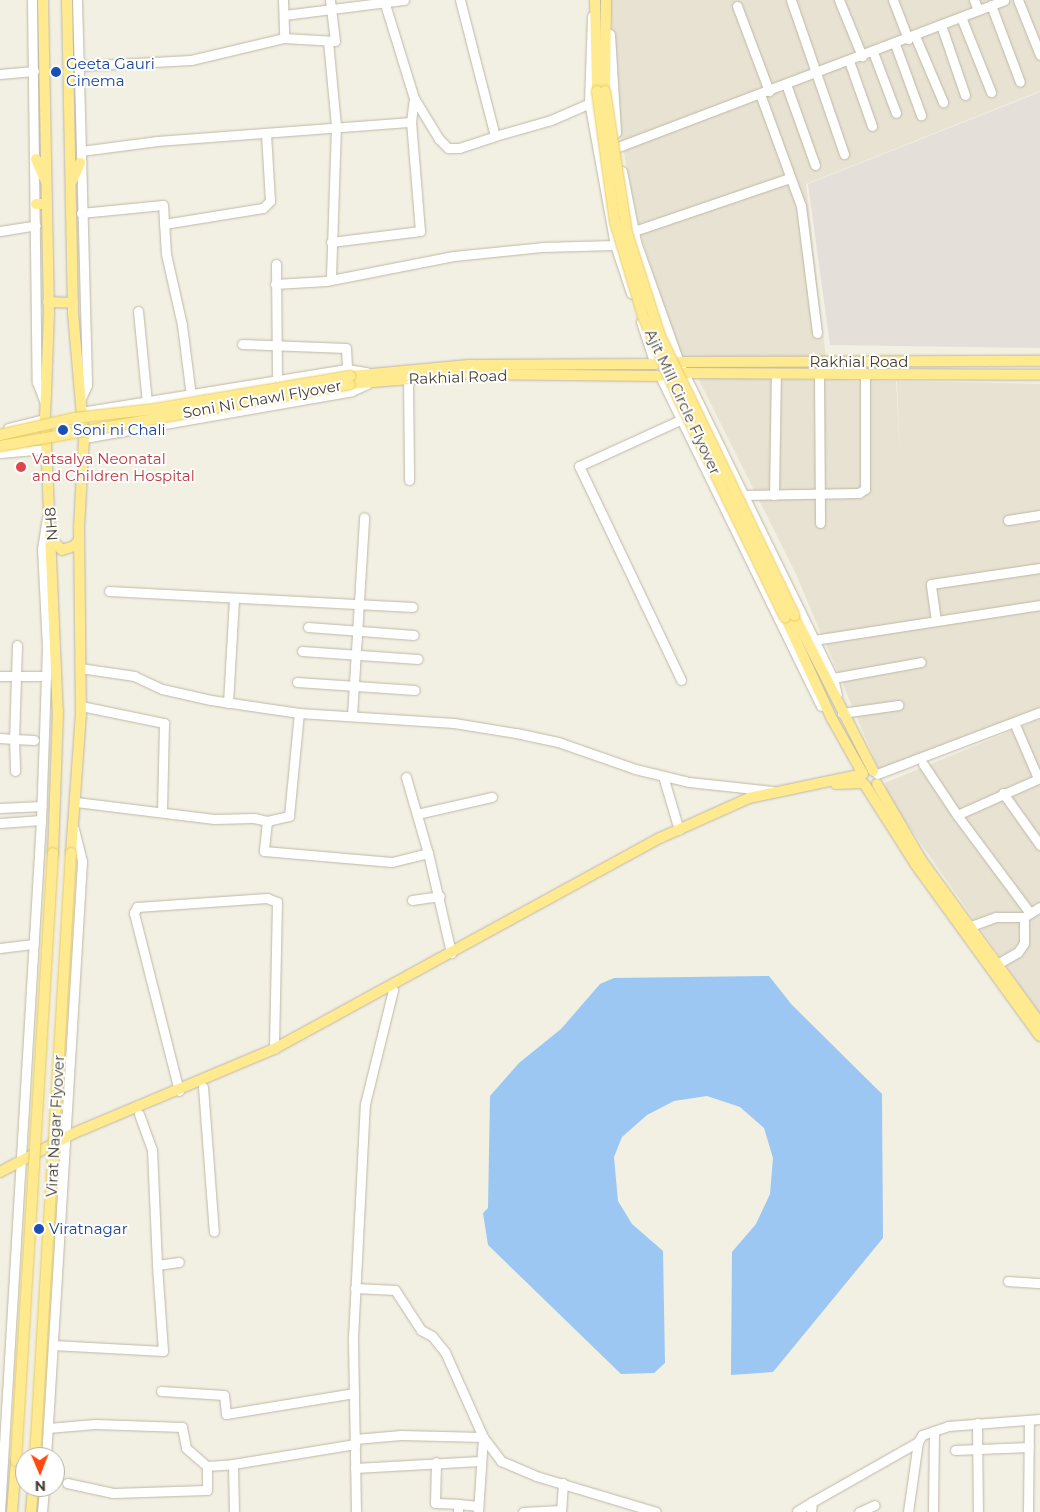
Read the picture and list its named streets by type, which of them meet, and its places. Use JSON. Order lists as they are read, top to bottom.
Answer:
{
  "streets": {
    "main road": [
      "Rakhial Road",
      "Soni Ni Chawl Flyover",
      "Ajit Mill Circle Flyover",
      "NH8",
      "Virat Nagar Flyover"
    ]
  },
  "crossings": [
    ["Rakhial Road", "Soni Ni Chawl Flyover"],
    ["NH8", "Virat Nagar Flyover"]
  ],
  "places": [
    "Geeta Gauri Cinema",
    "Soni ni Chali",
    "Vatsalya Neonatal and Children Hospital",
    "Viratnagar"
  ],
  "north": "bottom"
}
